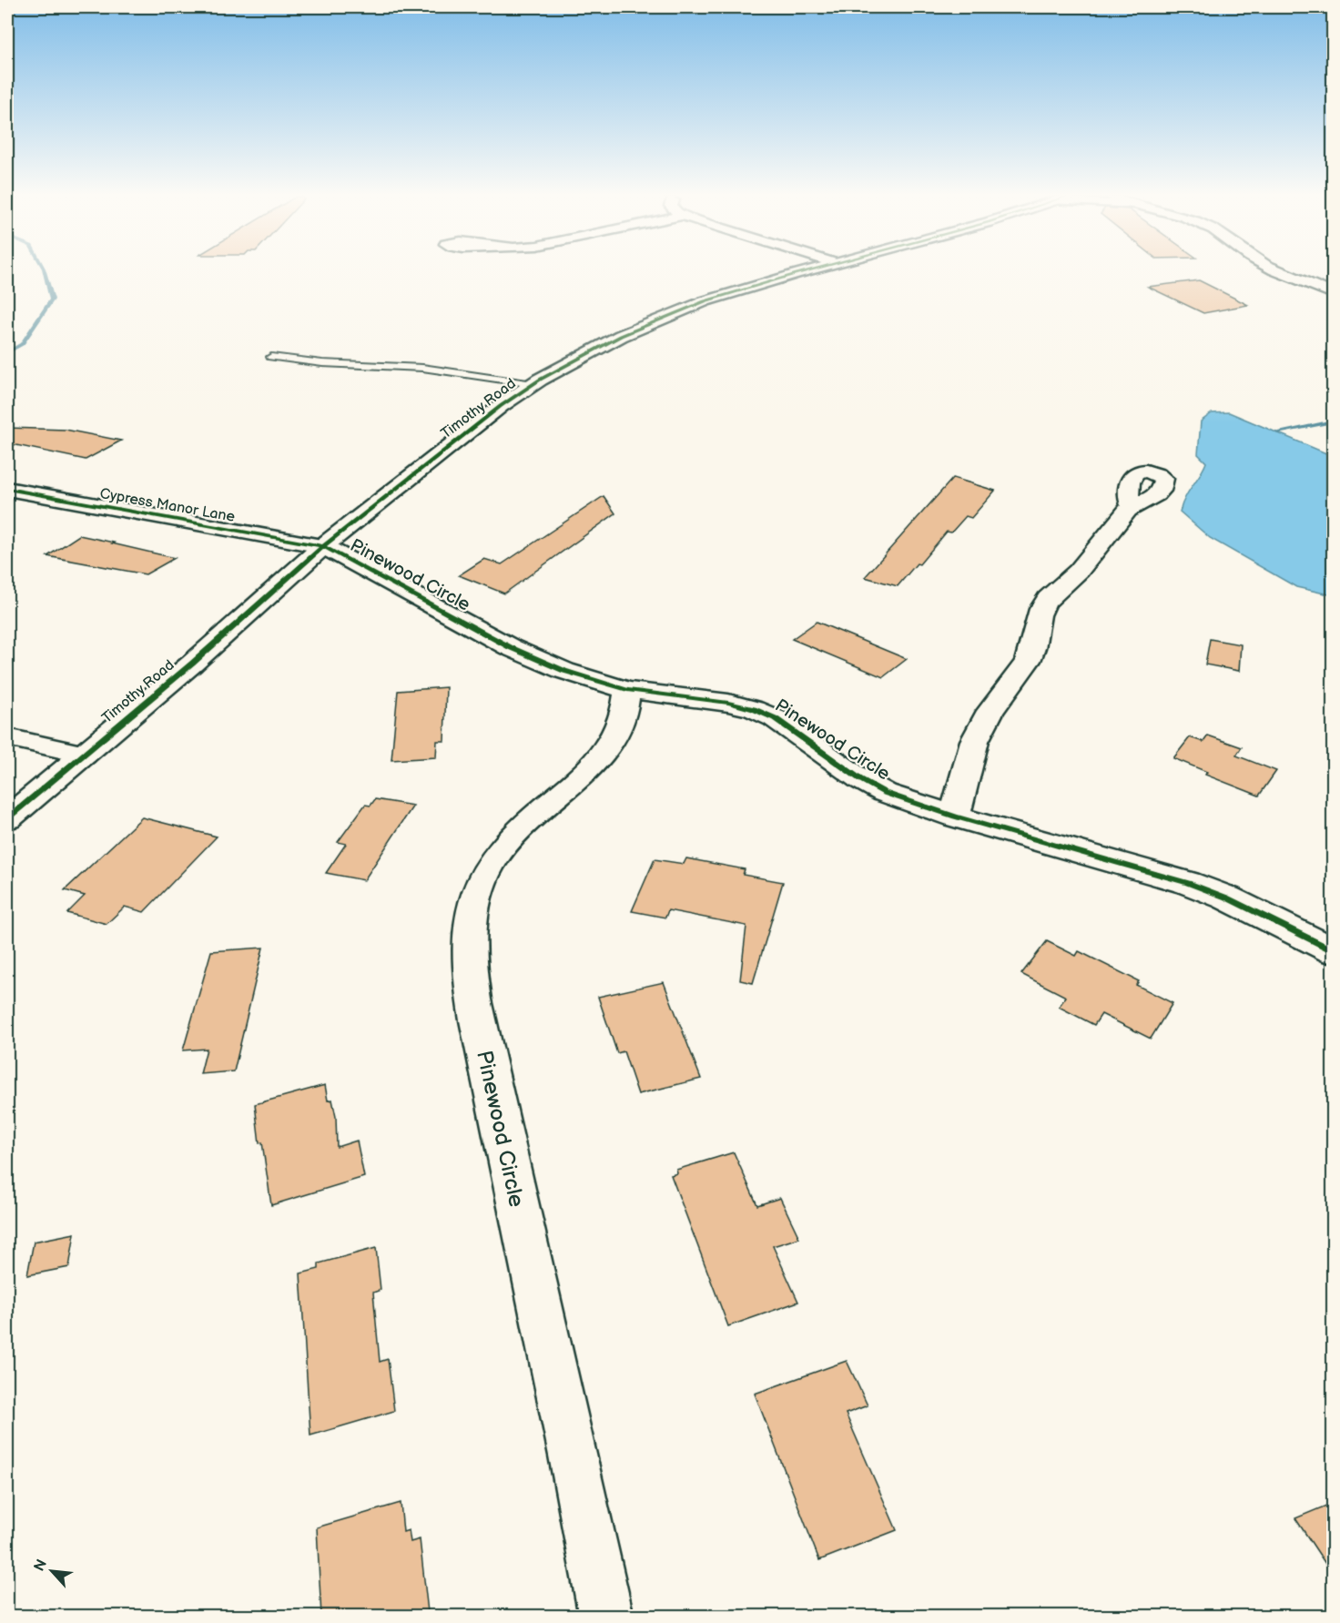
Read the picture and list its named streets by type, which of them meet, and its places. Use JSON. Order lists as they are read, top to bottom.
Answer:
{
  "streets": {
    "street": ["Timothy Road", "Cypress Manor Lane", "Pinewood Circle"]
  },
  "crossings": [
    ["Timothy Road", "Cypress Manor Lane"],
    ["Timothy Road", "Pinewood Circle"],
    ["Cypress Manor Lane", "Pinewood Circle"]
  ],
  "north": "top left"
}
